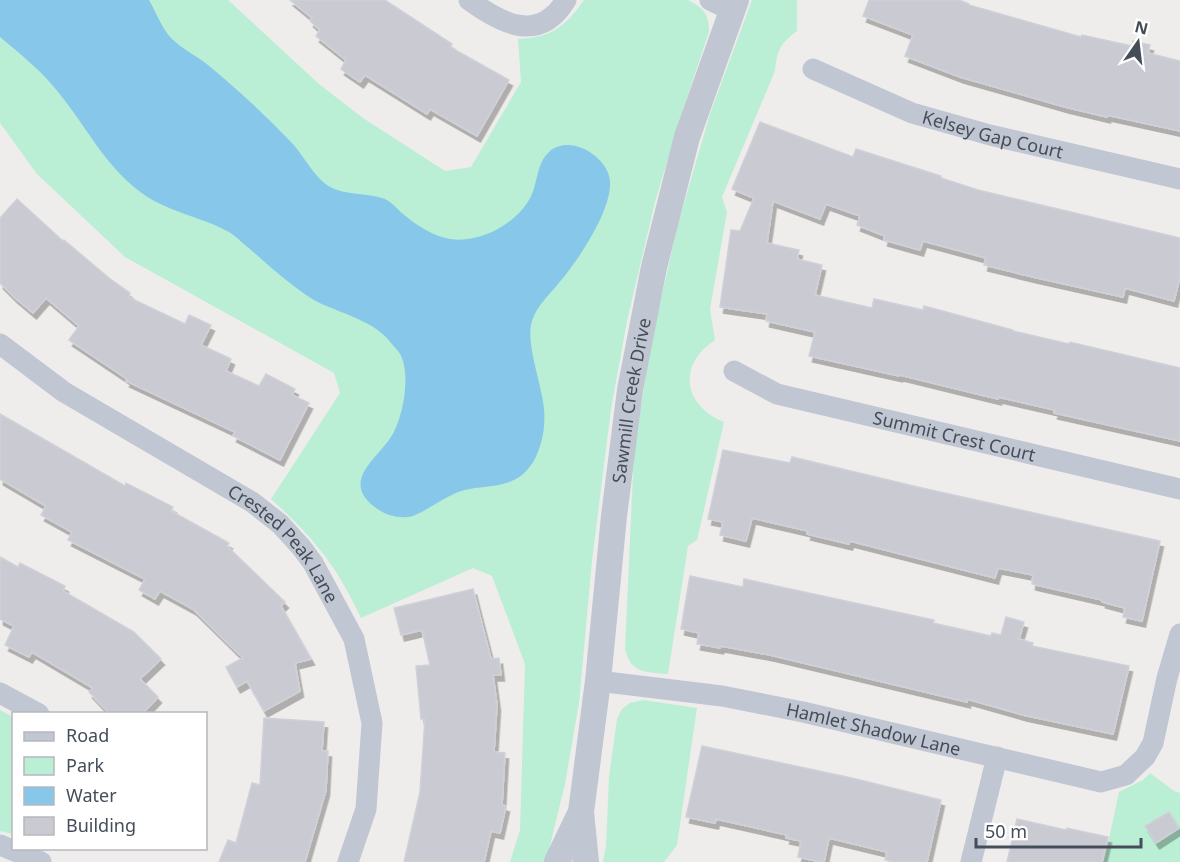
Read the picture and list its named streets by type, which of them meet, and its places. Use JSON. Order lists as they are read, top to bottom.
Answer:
{
  "streets": {
    "street": [
      "Kelsey Gap Court",
      "Sawmill Creek Drive",
      "Summit Crest Court",
      "Crested Peak Lane",
      "Hamlet Shadow Lane"
    ]
  },
  "crossings": [
    ["Sawmill Creek Drive", "Hamlet Shadow Lane"]
  ],
  "legend": [
    "Road",
    "Park",
    "Water",
    "Building"
  ],
  "scale_bar": "50 m",
  "north": "top"
}
